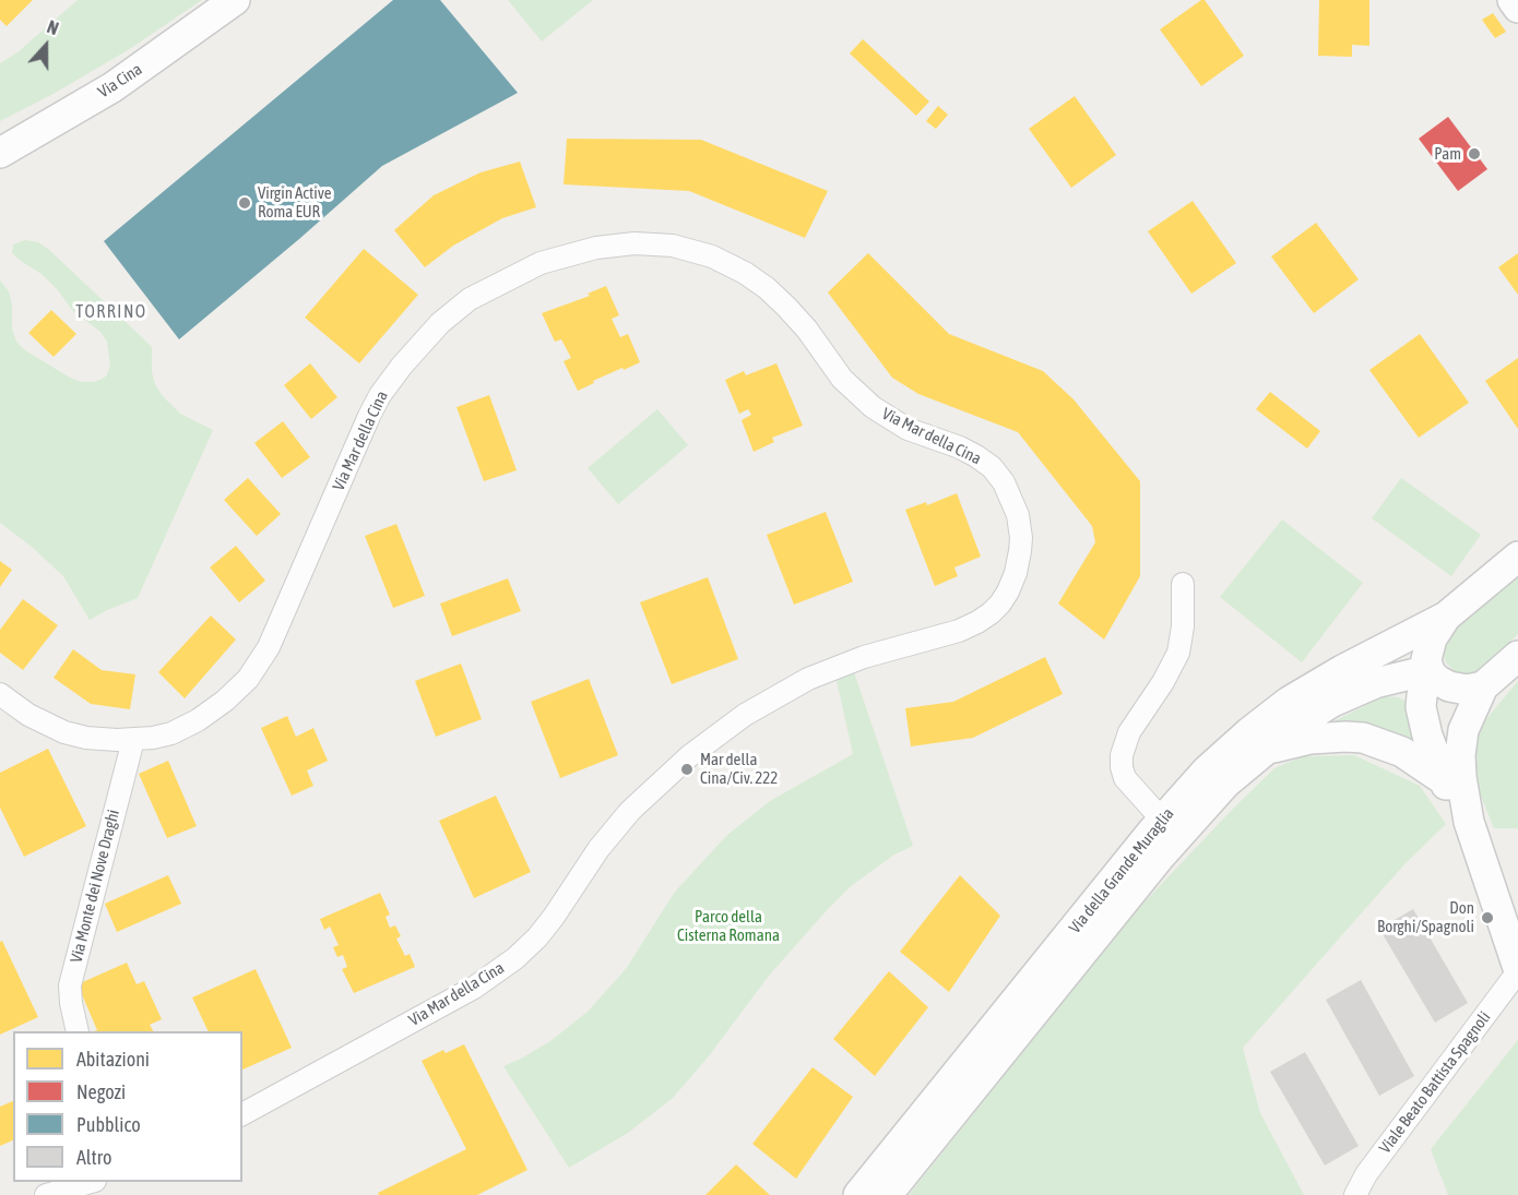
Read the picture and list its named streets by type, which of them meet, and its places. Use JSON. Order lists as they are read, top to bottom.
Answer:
{
  "streets": {
    "street": [
      "Via Cina",
      "Via Mar della Cina",
      "Via della Grande Muraglia",
      "Via Monte dei Nove Draghi",
      "Viale Beato Battista Spagnoli"
    ]
  },
  "crossings": [
    ["Via Mar della Cina", "Via Monte dei Nove Draghi"]
  ],
  "districts": ["TORRINO"],
  "parks": ["Parco della Cisterna Romana"],
  "places": [
    "Pam",
    "Virgin Active Roma EUR",
    "Mar della Cina/Civ. 222",
    "Don Borghi/Spagnoli"
  ],
  "legend": [
    "Abitazioni",
    "Negozi",
    "Pubblico",
    "Altro"
  ],
  "north": "top"
}
